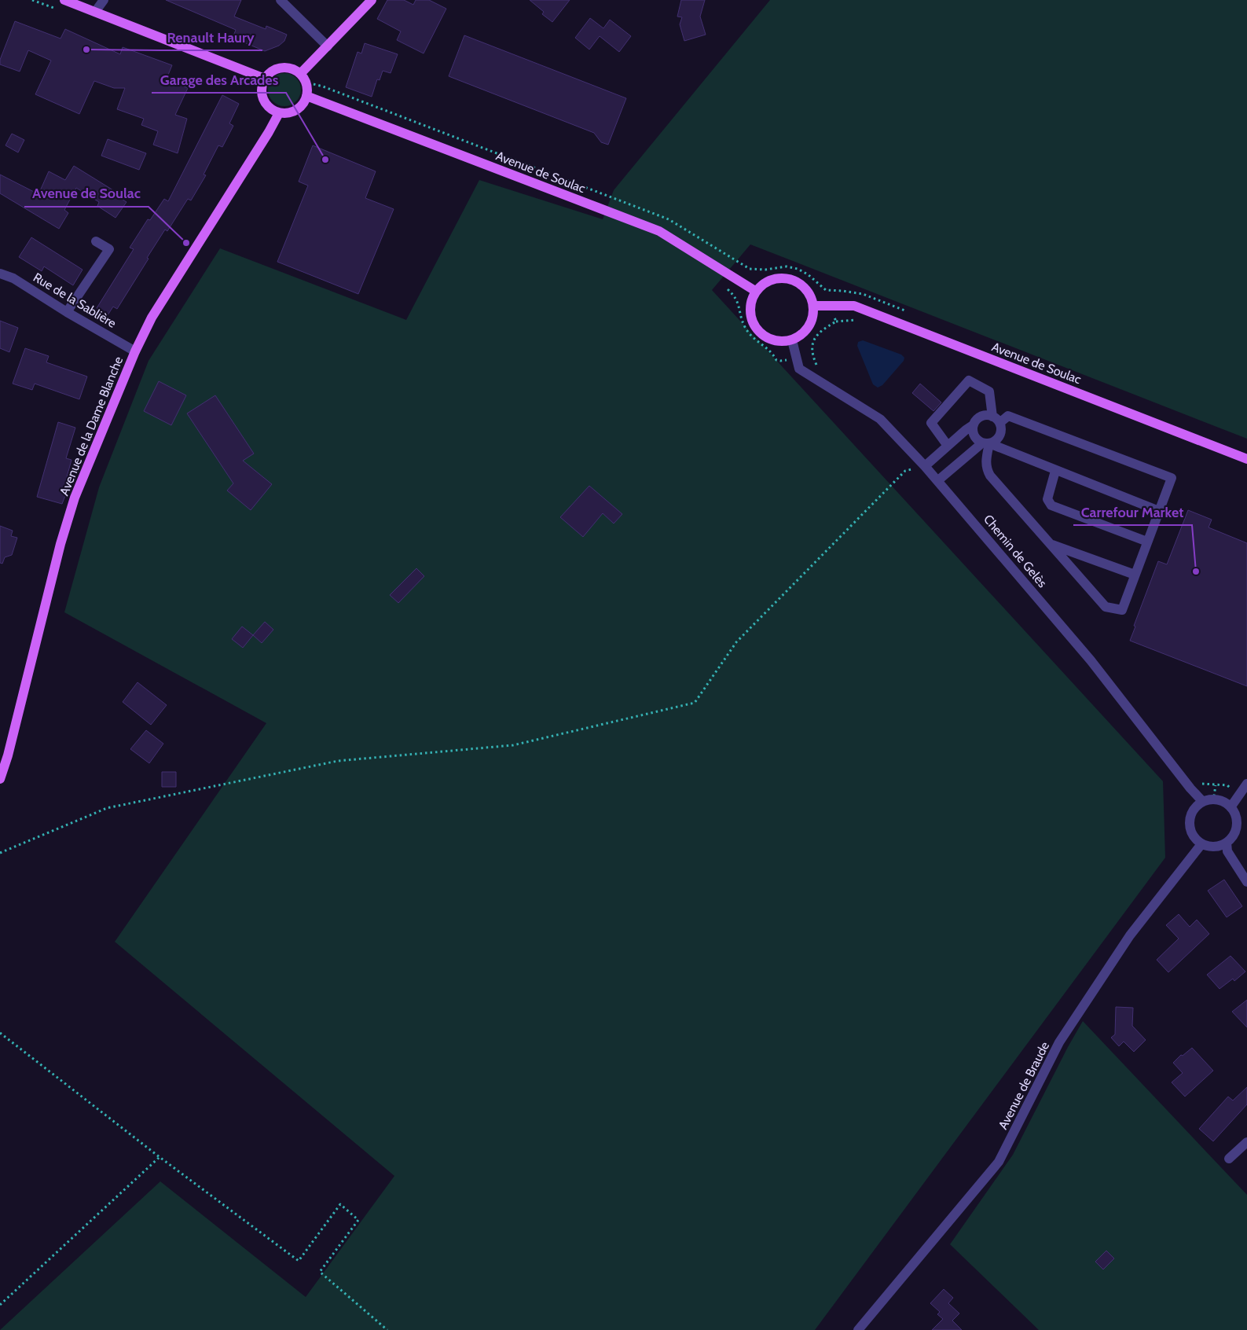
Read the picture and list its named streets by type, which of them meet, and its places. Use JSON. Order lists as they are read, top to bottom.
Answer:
{
  "streets": {
    "main road": ["Avenue de Soulac", "Avenue de la Dame Blanche"],
    "street": ["Rue de la Sablière", "Chemin de Gelès", "Avenue de Braude"]
  },
  "crossings": [
    ["Avenue de Soulac", "Avenue de la Dame Blanche"],
    ["Avenue de Soulac", "Chemin de Gelès"],
    ["Rue de la Sablière", "Avenue de la Dame Blanche"],
    ["Chemin de Gelès", "Avenue de Braude"]
  ],
  "places": [
    "Renault Haury",
    "Garage des Arcades",
    "Avenue de Soulac",
    "Carrefour Market"
  ]
}
